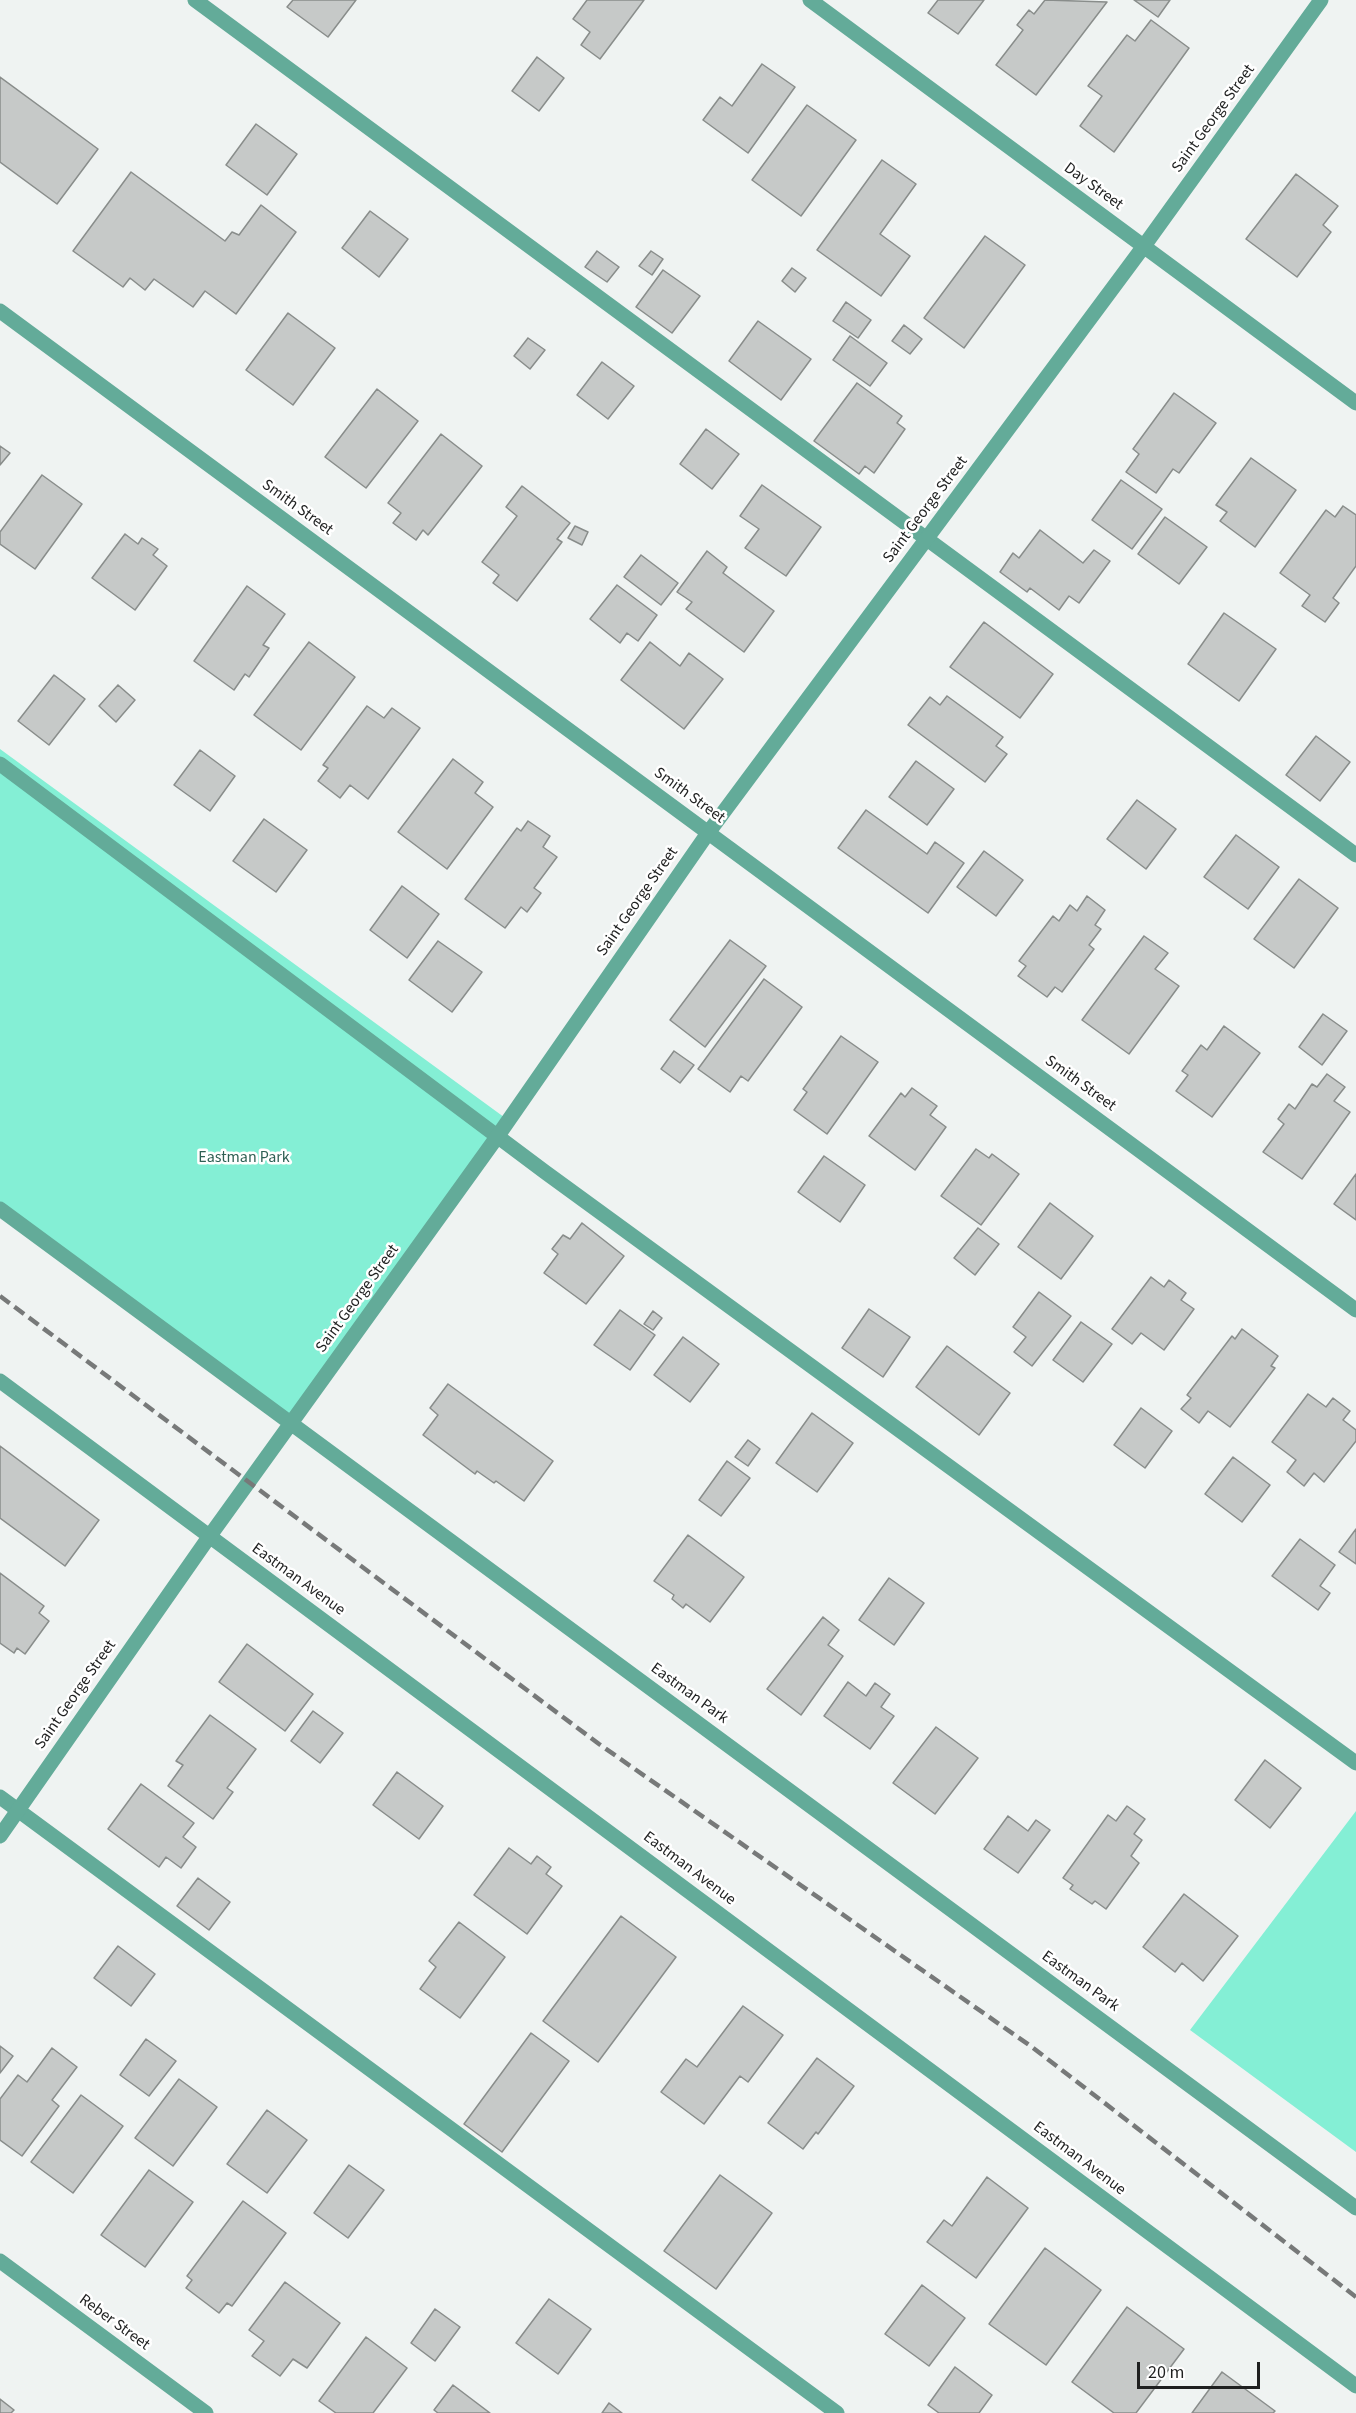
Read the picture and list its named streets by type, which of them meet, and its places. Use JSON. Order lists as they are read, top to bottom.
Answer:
{
  "streets": {
    "street": [
      "Saint George Street",
      "Day Street",
      "Smith Street",
      "Eastman Avenue",
      "Eastman Park",
      "Reber Street"
    ]
  },
  "crossings": [
    ["Saint George Street", "Day Street"],
    ["Saint George Street", "Smith Street"],
    ["Saint George Street", "Eastman Avenue"],
    ["Saint George Street", "Eastman Park"]
  ],
  "parks": ["Eastman Park"],
  "scale_bar": "20 m"
}
